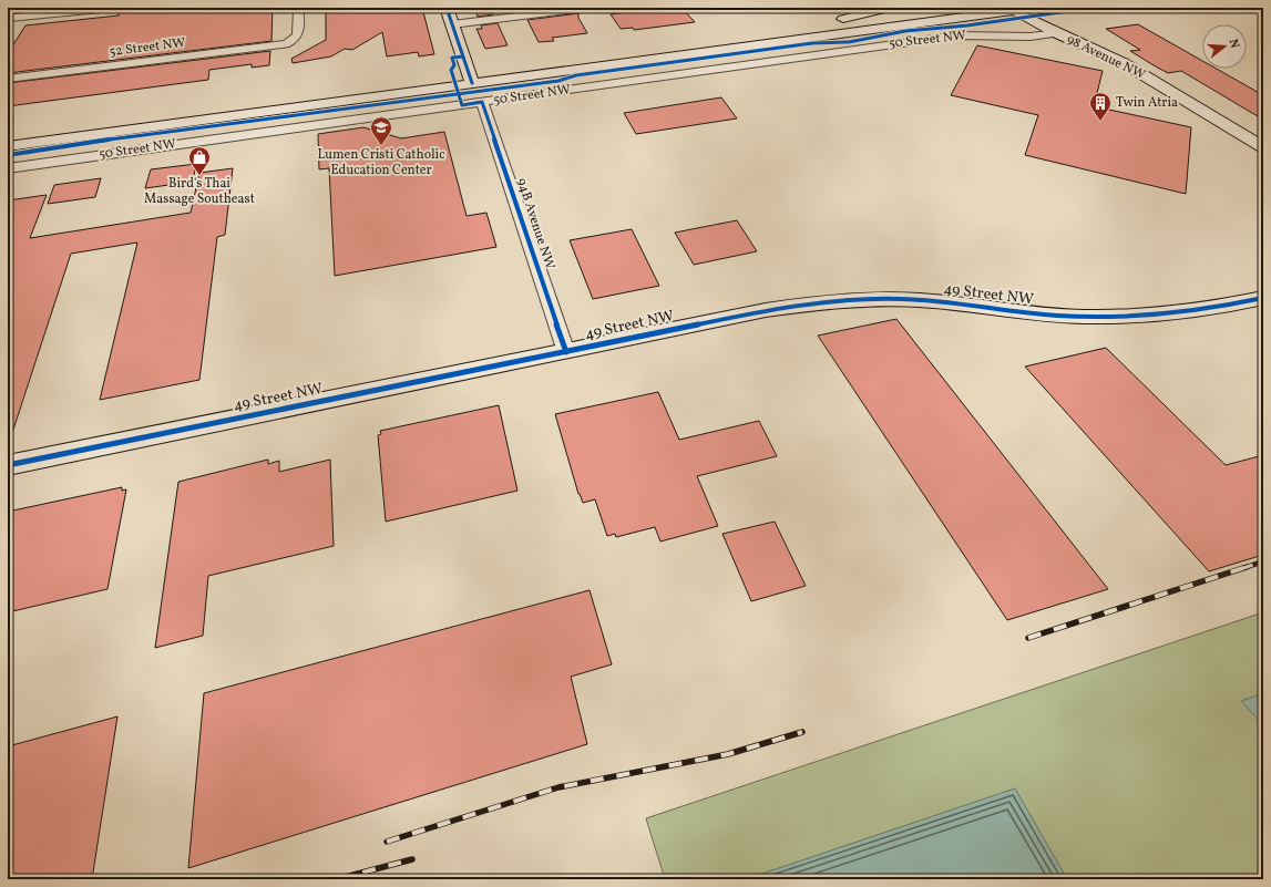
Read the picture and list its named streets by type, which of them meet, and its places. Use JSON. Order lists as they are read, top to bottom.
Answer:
{
  "streets": {
    "main road": ["50 Street NW", "98 Avenue NW", "49 Street NW"],
    "street": ["52 Street NW", "94B Avenue NW"]
  },
  "crossings": [
    ["50 Street NW", "98 Avenue NW"],
    ["50 Street NW", "94B Avenue NW"],
    ["94B Avenue NW", "49 Street NW"]
  ],
  "places": {
    "building": ["Twin Atria"],
    "school or university": ["Lumen Cristi Catholic Education Center"],
    "shop": ["Bird's Thai Massage Southeast"]
  },
  "north": "right"
}
